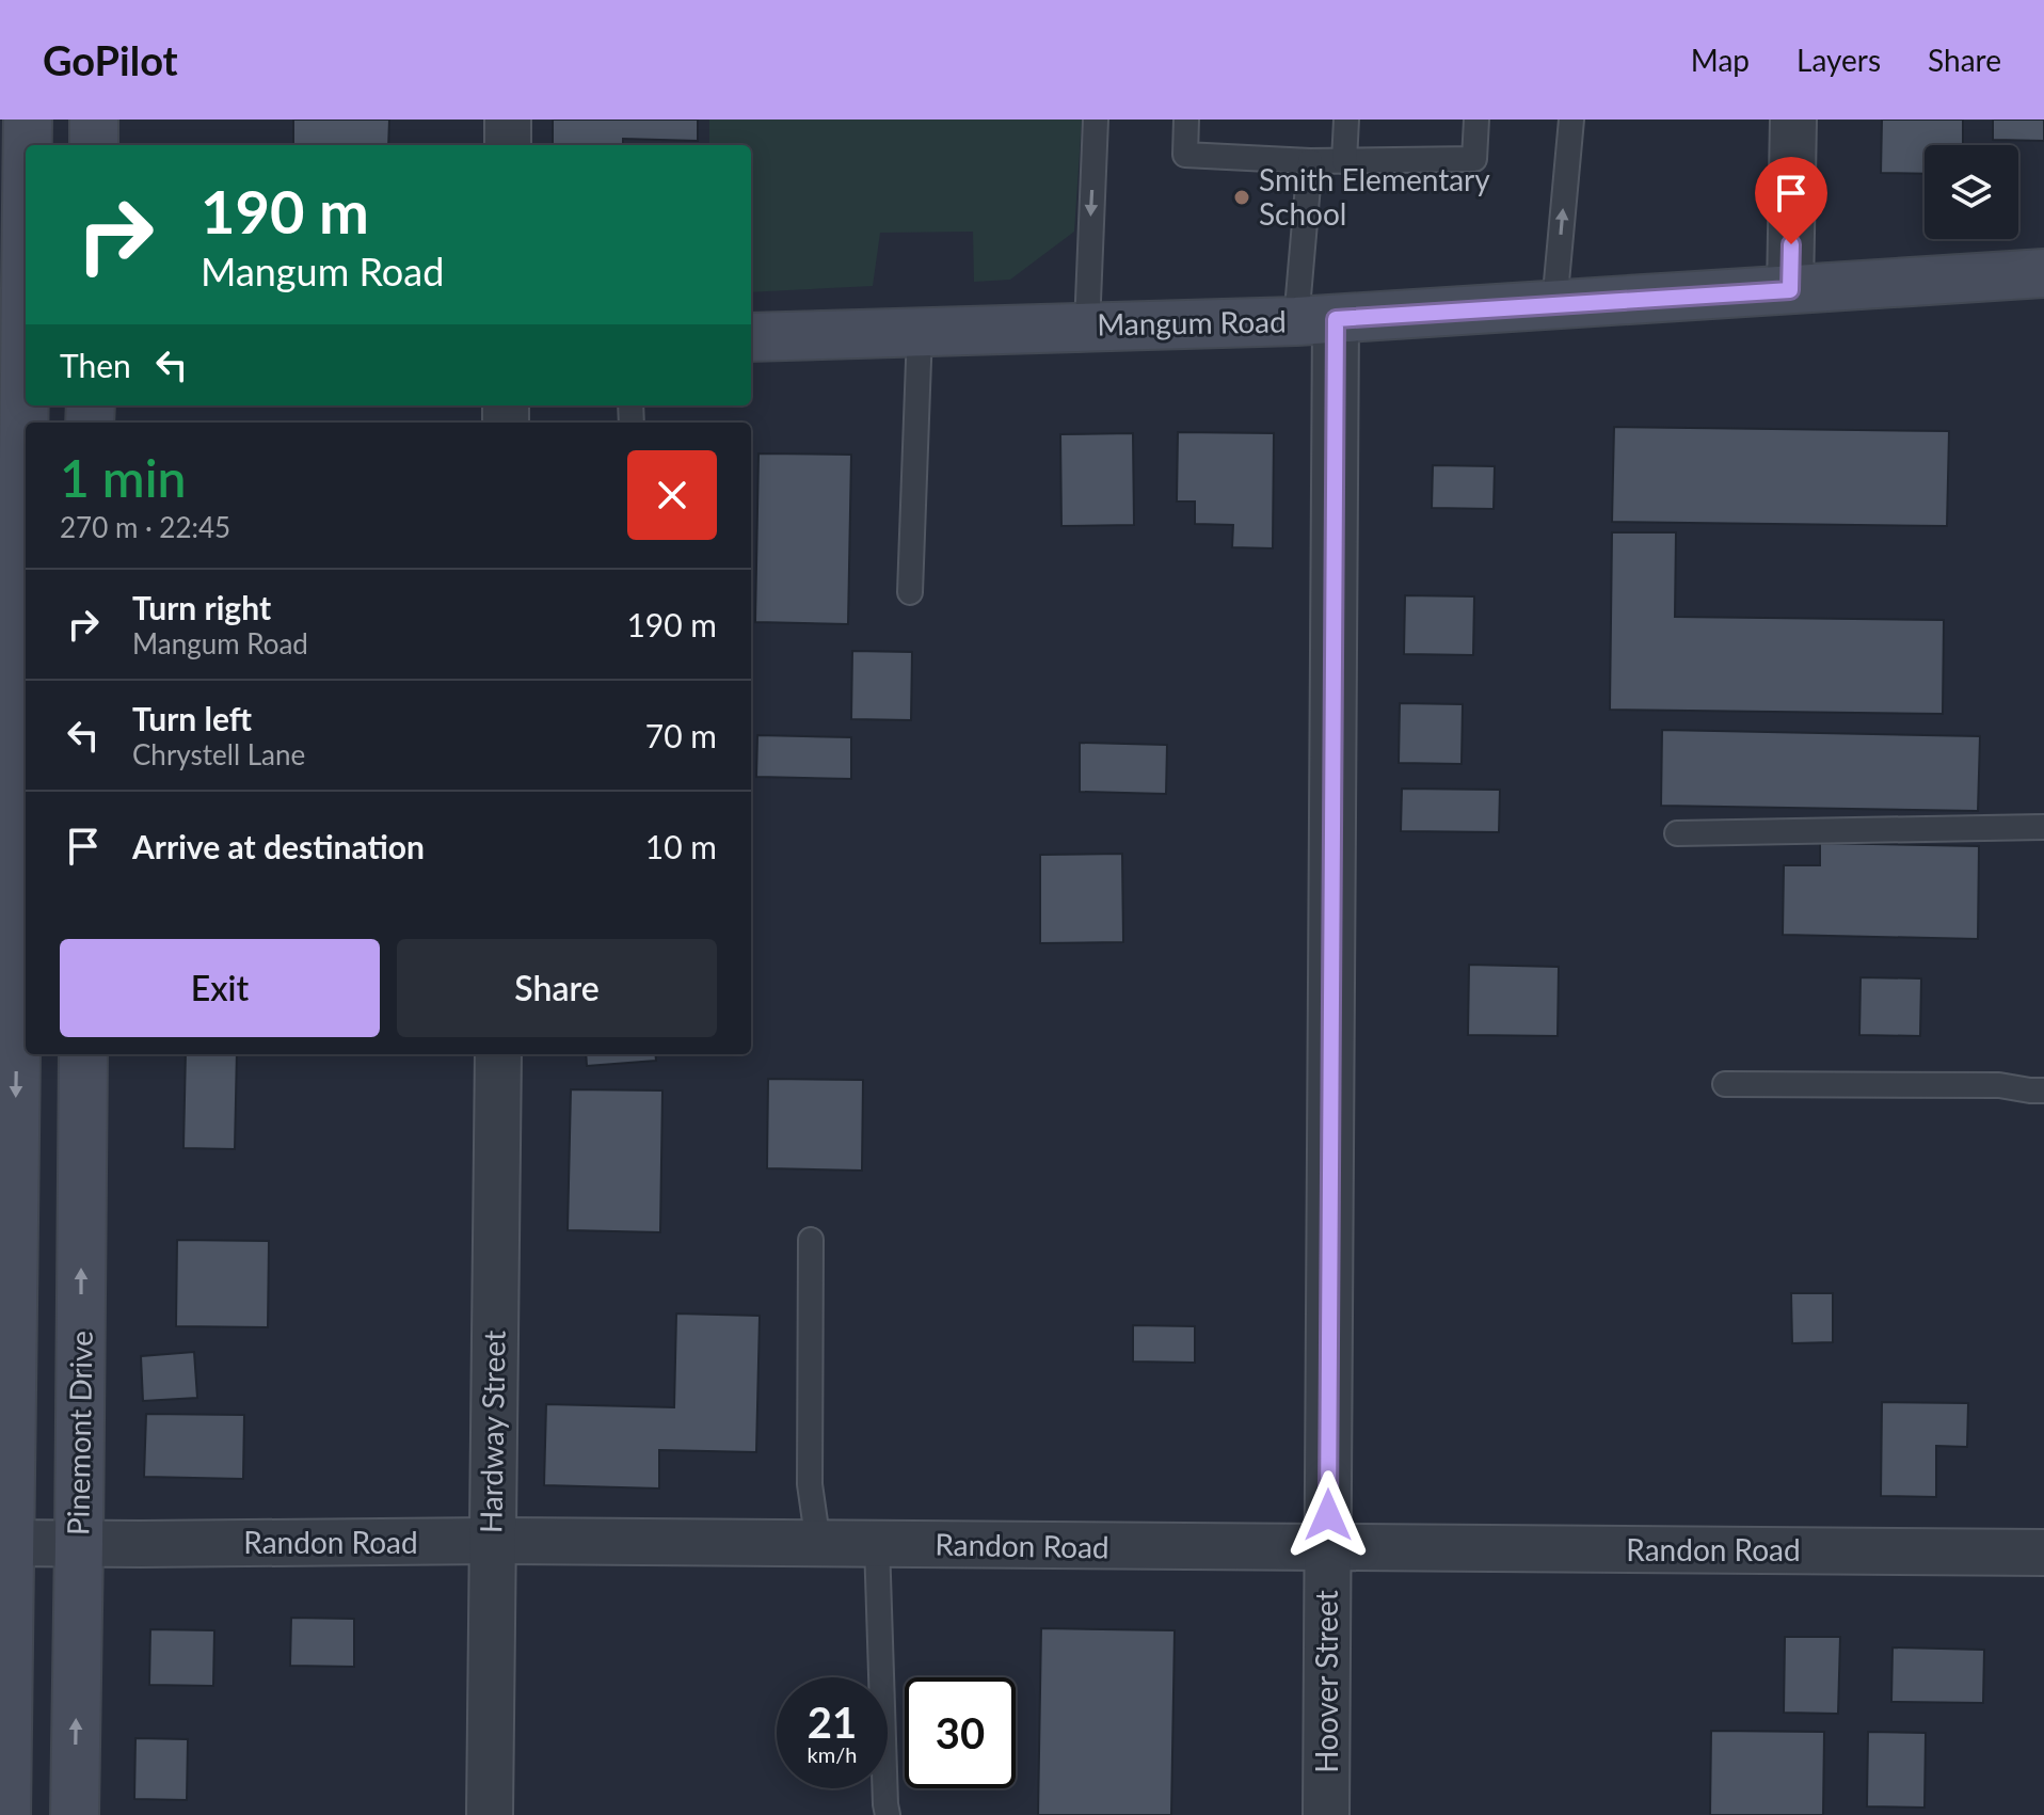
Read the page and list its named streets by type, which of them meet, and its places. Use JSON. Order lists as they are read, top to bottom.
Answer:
{
  "streets": {
    "main road": ["Mangum Road", "Pinemont Drive"],
    "street": ["Hardway Street", "Randon Road", "Hoover Street"]
  },
  "crossings": [
    ["Mangum Road", "Hoover Street"],
    ["Hardway Street", "Randon Road"],
    ["Pinemont Drive", "Randon Road"],
    ["Randon Road", "Hoover Street"]
  ],
  "places": ["Smith Elementary School"],
  "page": {
    "header": "GoPilot",
    "nav": ["Map", "Layers", "Share"],
    "turn": ["190 m", "Mangum Road"],
    "then": "Then",
    "heading": ["1 min", "270 m · 22:45"],
    "list": [
      {
        "name": "Turn right",
        "note": "Mangum Road",
        "value": "190 m"
      },
      {
        "name": "Turn left",
        "note": "Chrystell Lane",
        "value": "70 m"
      },
      {
        "name": "Arrive at destination",
        "value": "10 m"
      }
    ],
    "buttons": ["Exit", "Share"],
    "speed": "21 km/h",
    "limit": "30"
  }
}
